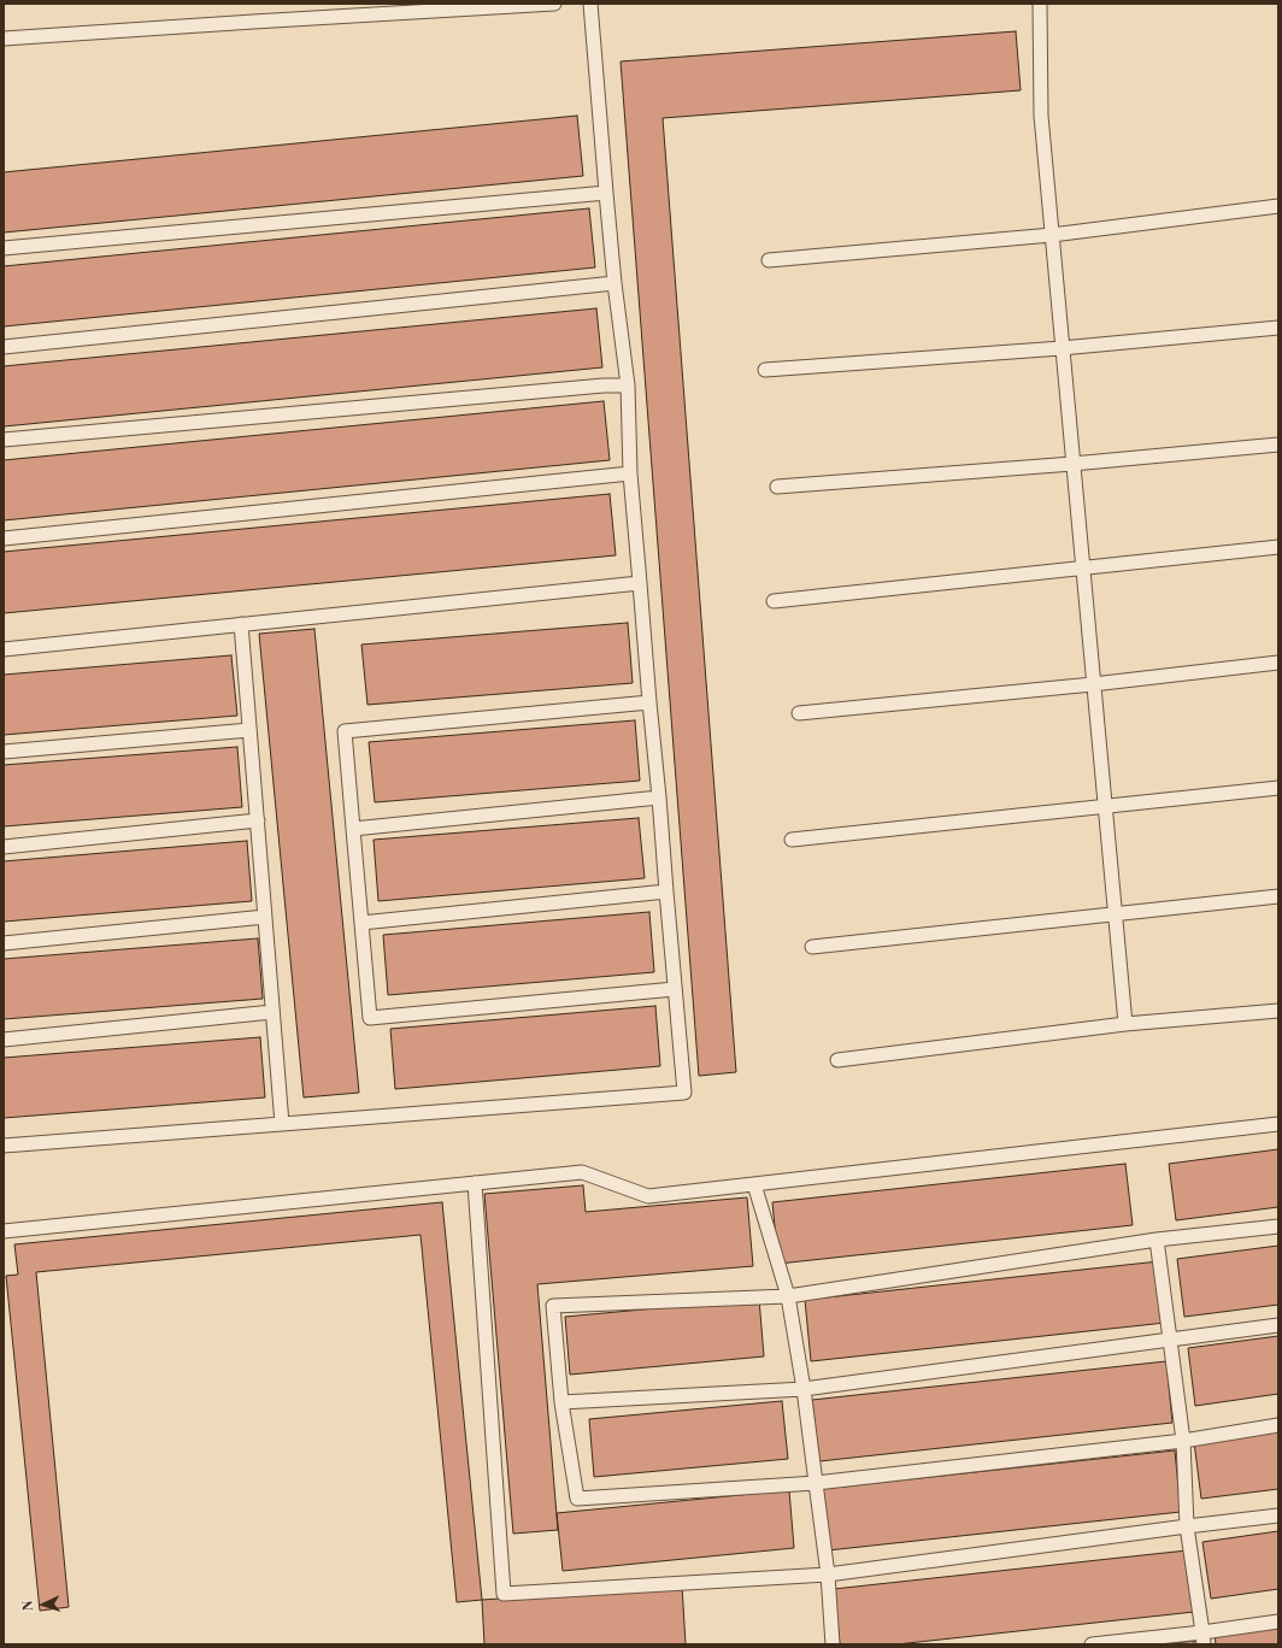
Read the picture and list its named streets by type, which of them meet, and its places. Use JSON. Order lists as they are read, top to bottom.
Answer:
{
  "north": "left"
}
